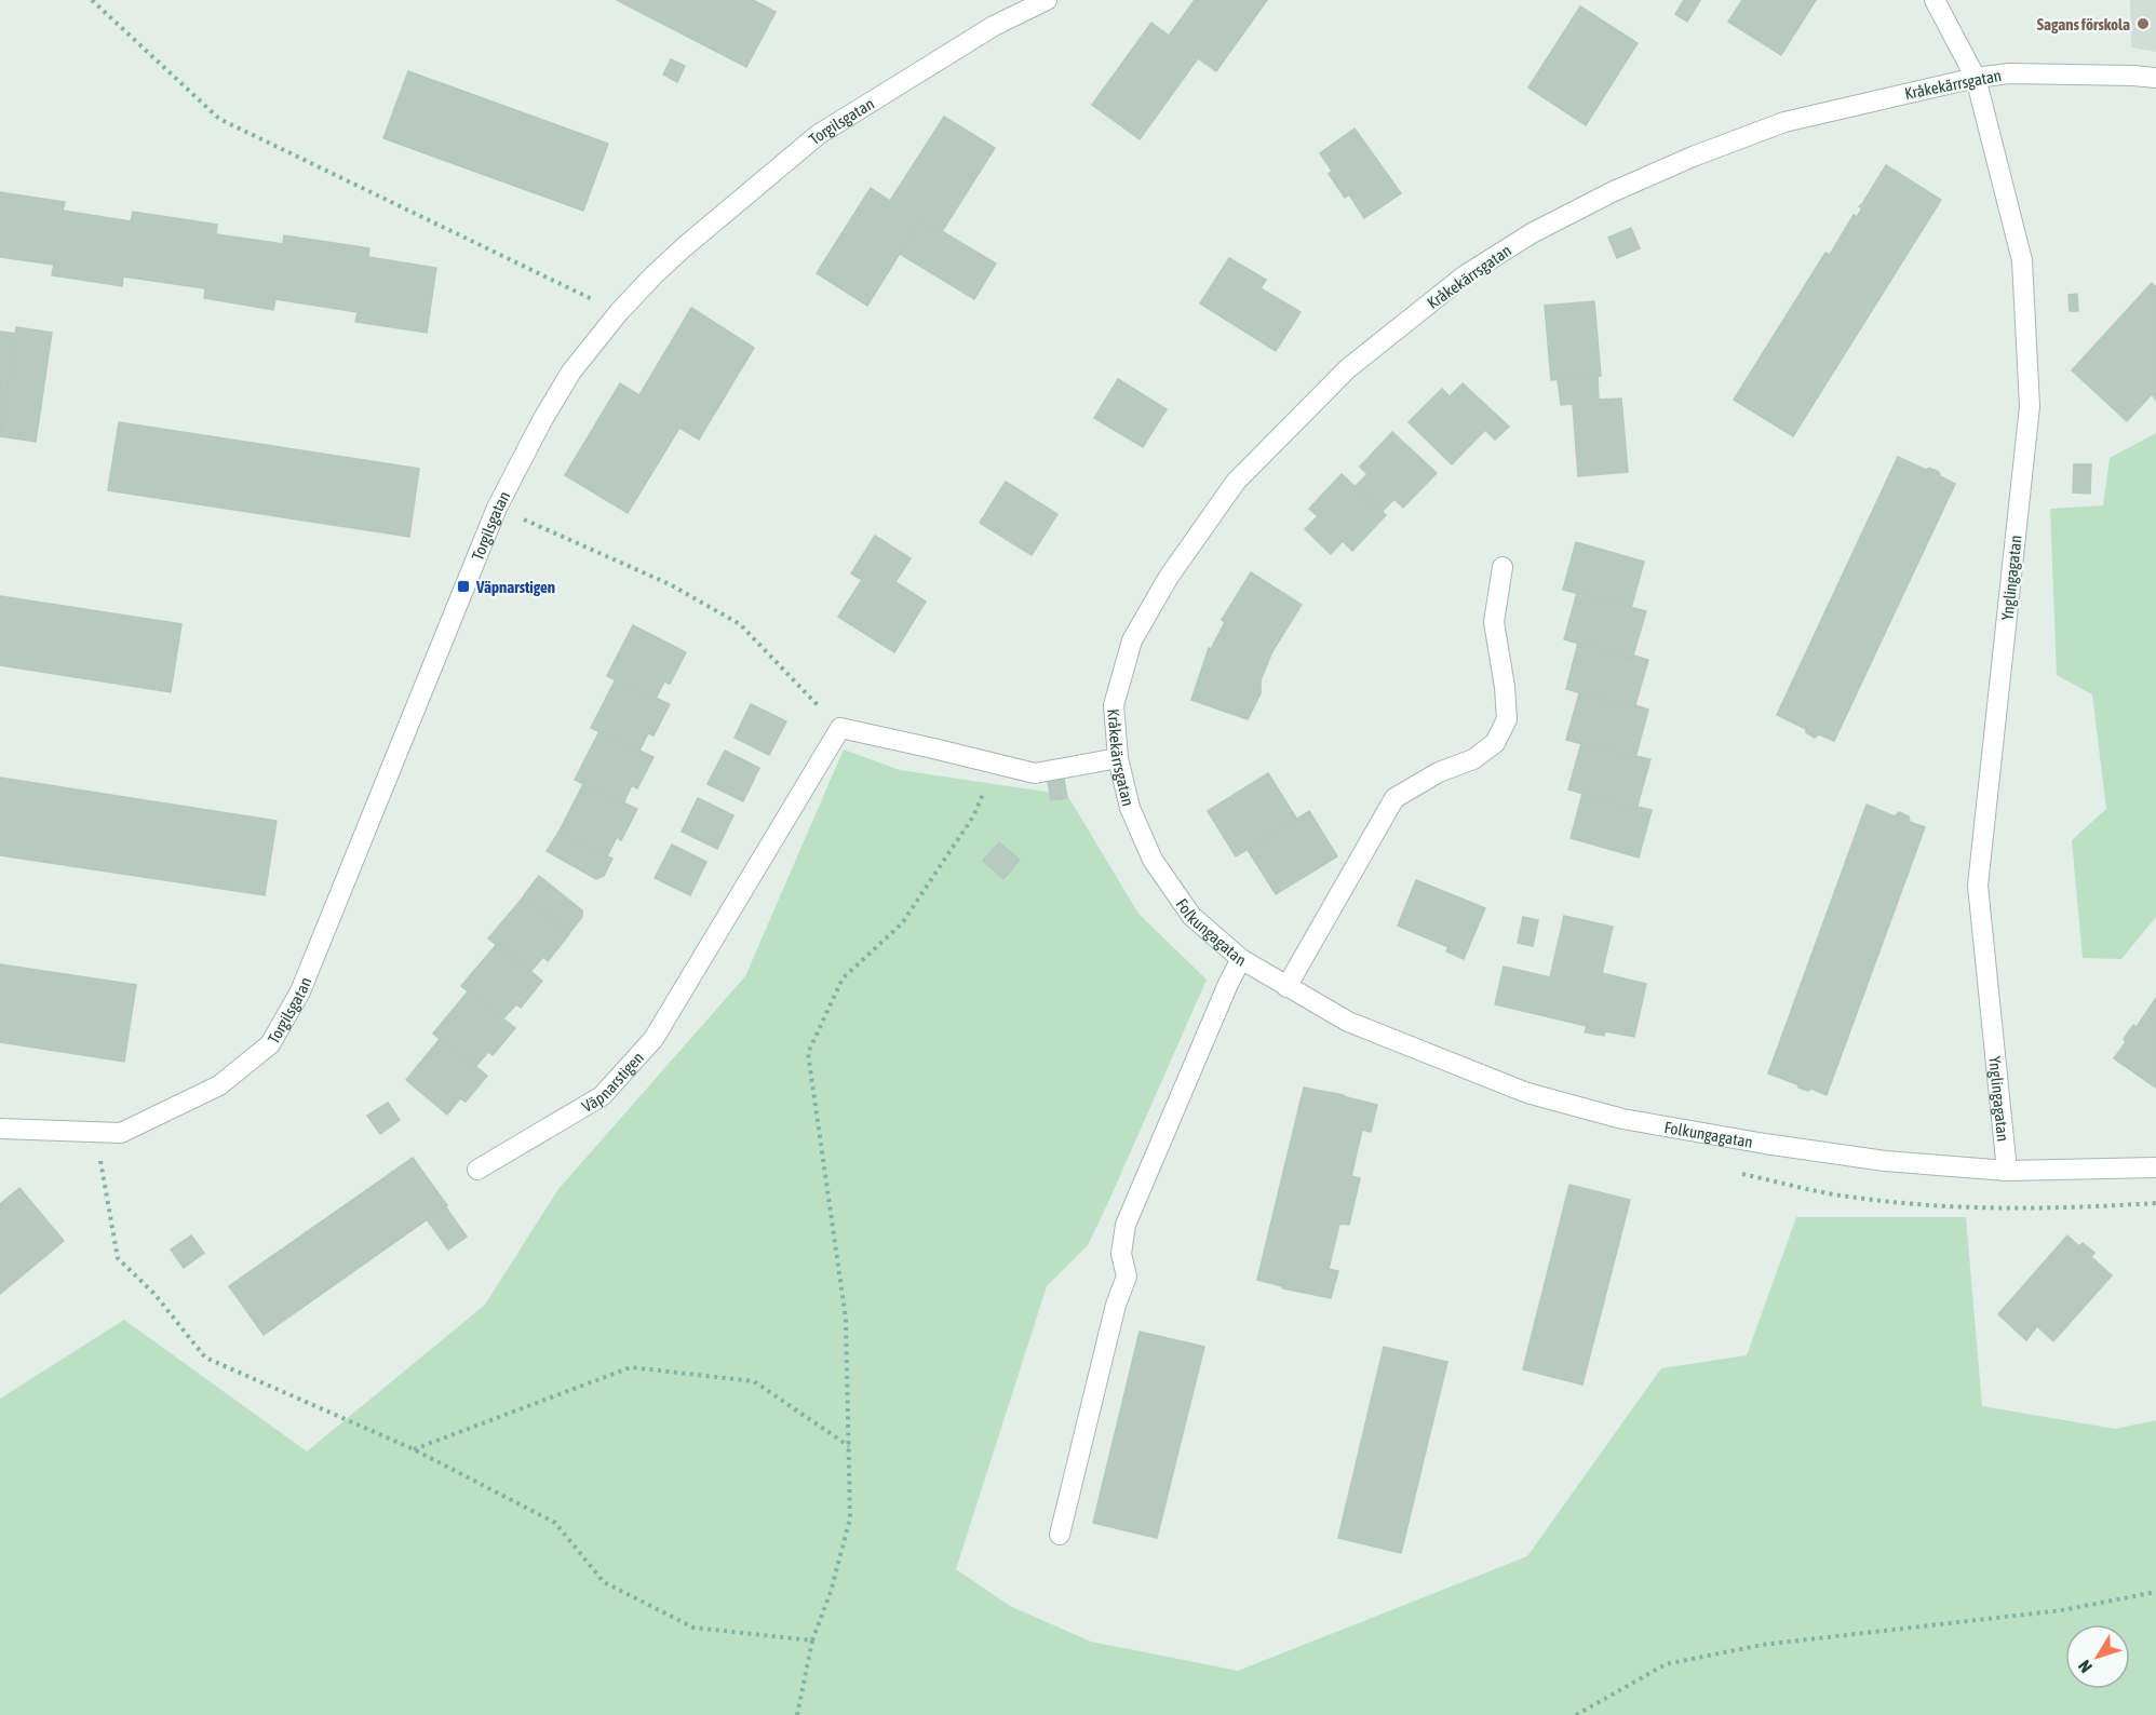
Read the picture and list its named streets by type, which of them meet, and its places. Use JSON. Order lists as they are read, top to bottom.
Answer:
{
  "streets": {
    "street": [
      "Kråkekärrsgatan",
      "Torgilsgatan",
      "Ynglingagatan",
      "Folkungagatan",
      "Väpnarstigen"
    ]
  },
  "crossings": [
    ["Kråkekärrsgatan", "Ynglingagatan"],
    ["Kråkekärrsgatan", "Folkungagatan"],
    ["Ynglingagatan", "Folkungagatan"]
  ],
  "places": {
    "other": ["Sagans förskola"],
    "transit": ["Väpnarstigen"]
  },
  "north": "bottom left"
}
